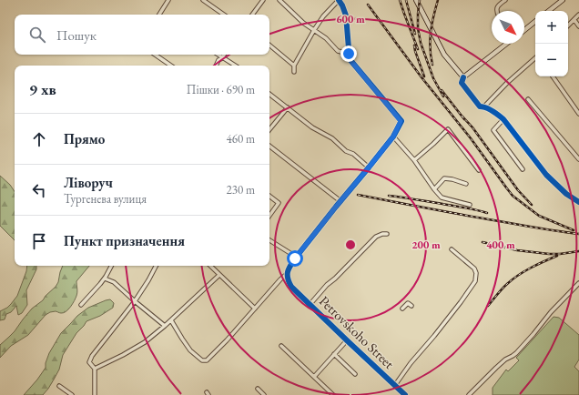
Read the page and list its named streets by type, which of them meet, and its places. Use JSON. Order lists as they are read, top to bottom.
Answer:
{
  "streets": {
    "street": ["Petrovskoho Street"]
  },
  "north": "bottom right",
  "page": {
    "map_buttons": ["+", "−"],
    "search": "Пошук",
    "heading": ["9 хв", "Пішки · 690 m"],
    "list": [
      ["Прямо", "460 m"],
      ["Ліворуч", "Тургенева вулиця", "230 m"],
      "Пункт призначення"
    ]
  },
  "rings": ["600 m", "200 m", "400 m"]
}
